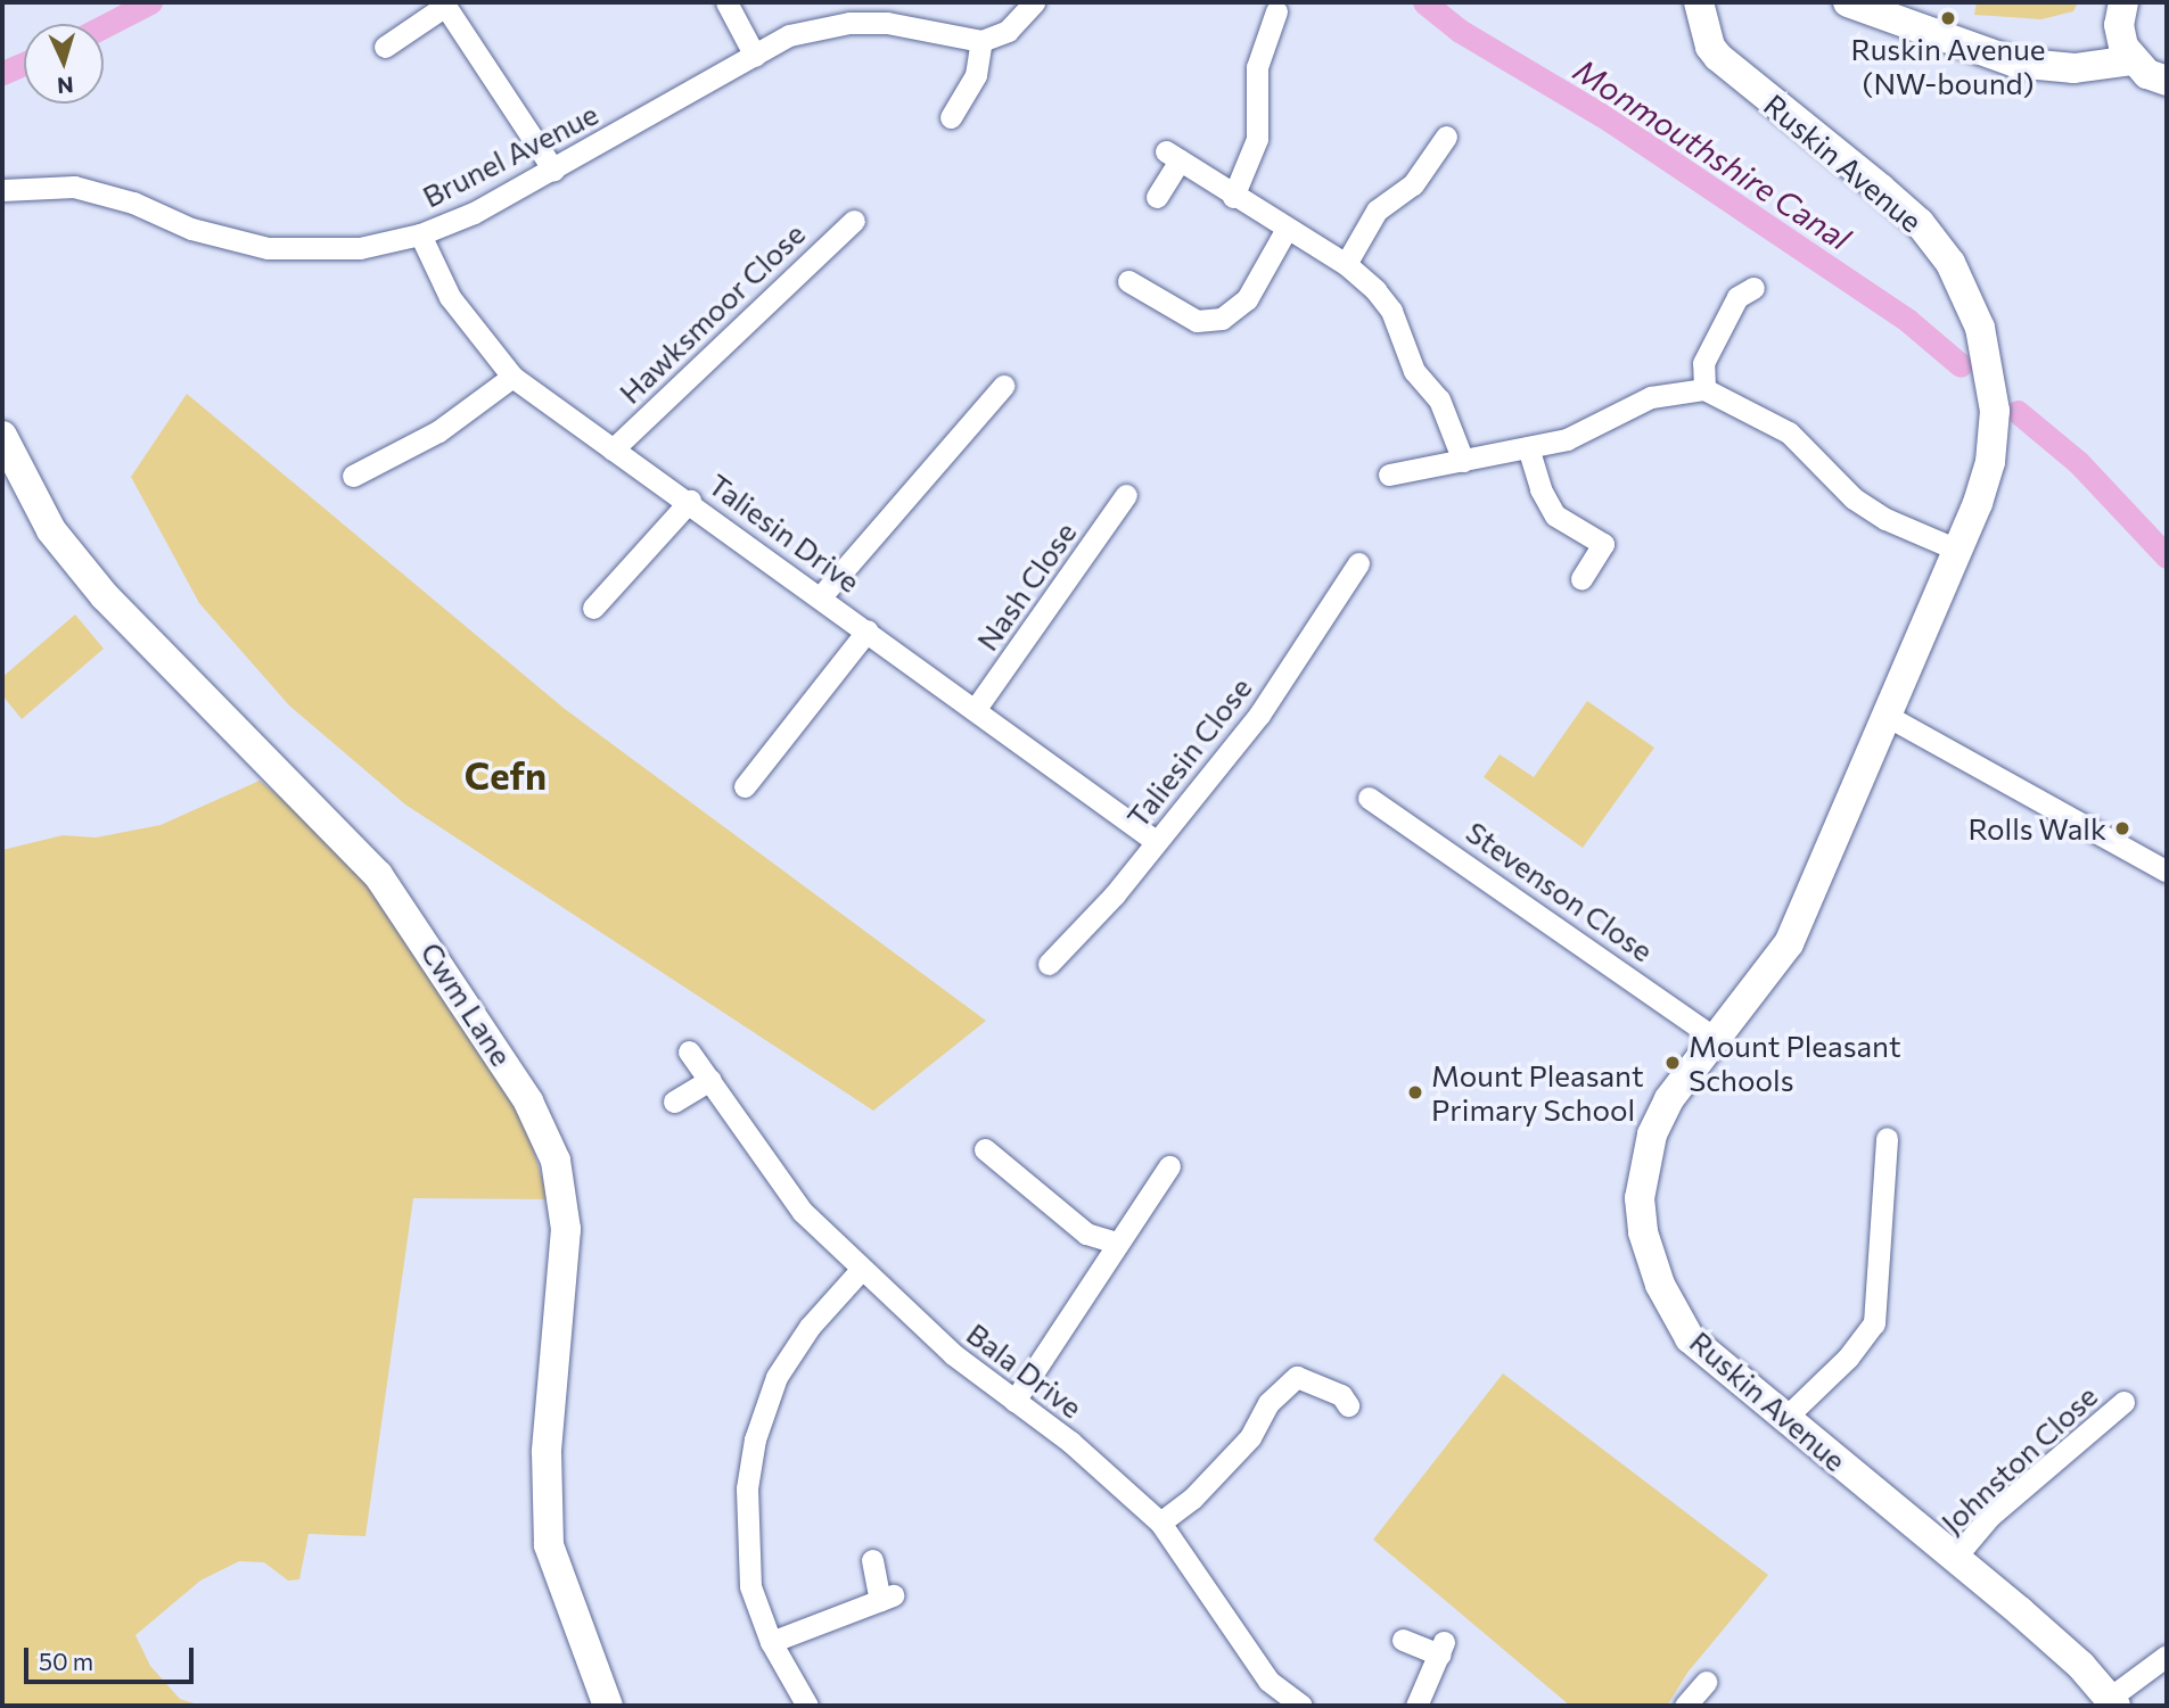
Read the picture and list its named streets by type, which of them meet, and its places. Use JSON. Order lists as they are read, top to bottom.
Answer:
{
  "streets": {
    "street": [
      "Brunel Avenue",
      "Ruskin Avenue",
      "Hawksmoor Close",
      "Taliesin Drive",
      "Nash Close",
      "Taliesin Close",
      "Stevenson Close",
      "Cwm Lane",
      "Bala Drive",
      "Johnston Close"
    ]
  },
  "crossings": [
    ["Brunel Avenue", "Taliesin Drive"],
    ["Ruskin Avenue", "Stevenson Close"],
    ["Ruskin Avenue", "Johnston Close"],
    ["Hawksmoor Close", "Taliesin Drive"],
    ["Taliesin Drive", "Nash Close"],
    ["Taliesin Drive", "Taliesin Close"]
  ],
  "districts": ["Cefn"],
  "water": ["Monmouthshire Canal"],
  "places": [
    "Ruskin Avenue (NW-bound)",
    "Rolls Walk",
    "Mount Pleasant Schools",
    "Mount Pleasant Primary School"
  ],
  "scale_bar": "50 m",
  "north": "bottom"
}
